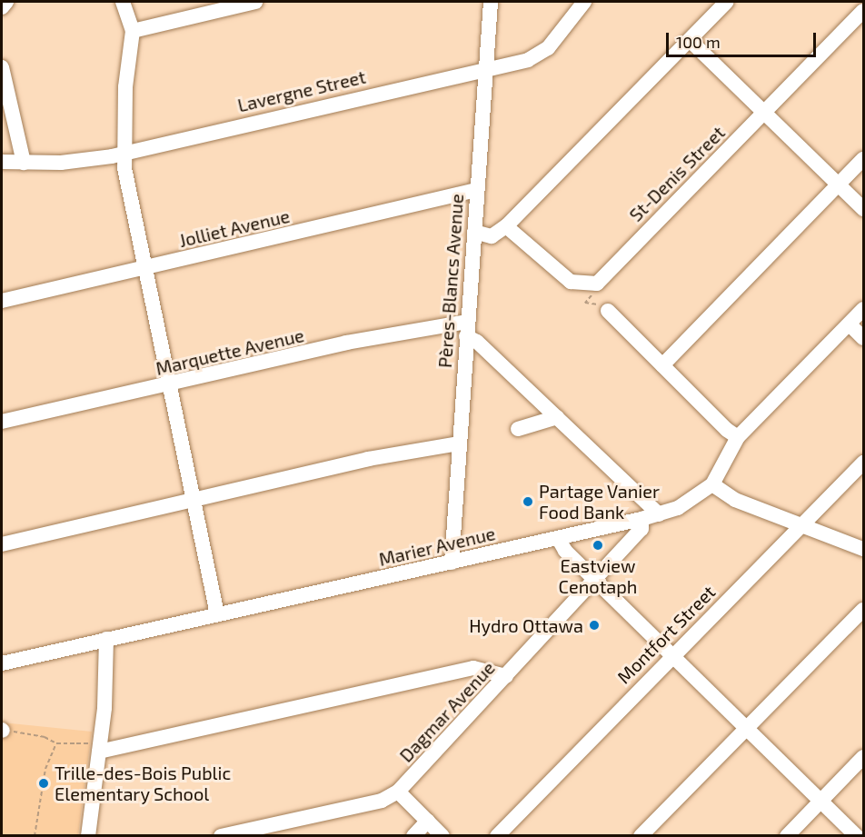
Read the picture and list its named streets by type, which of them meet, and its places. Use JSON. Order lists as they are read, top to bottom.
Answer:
{
  "streets": {
    "street": [
      "Lavergne Street",
      "St-Denis Street",
      "Jolliet Avenue",
      "Pères-Blancs Avenue",
      "Marquette Avenue",
      "Marier Avenue",
      "Montfort Street",
      "Dagmar Avenue"
    ]
  },
  "crossings": [
    ["Lavergne Street", "Pères-Blancs Avenue"],
    ["Jolliet Avenue", "Pères-Blancs Avenue"],
    ["Pères-Blancs Avenue", "Marquette Avenue"],
    ["Pères-Blancs Avenue", "Marier Avenue"],
    ["Marier Avenue", "Dagmar Avenue"]
  ],
  "places": [
    "Partage Vanier Food Bank",
    "Eastview Cenotaph",
    "Hydro Ottawa",
    "Trille-des-Bois Public Elementary School"
  ],
  "scale_bar": "100 m"
}
